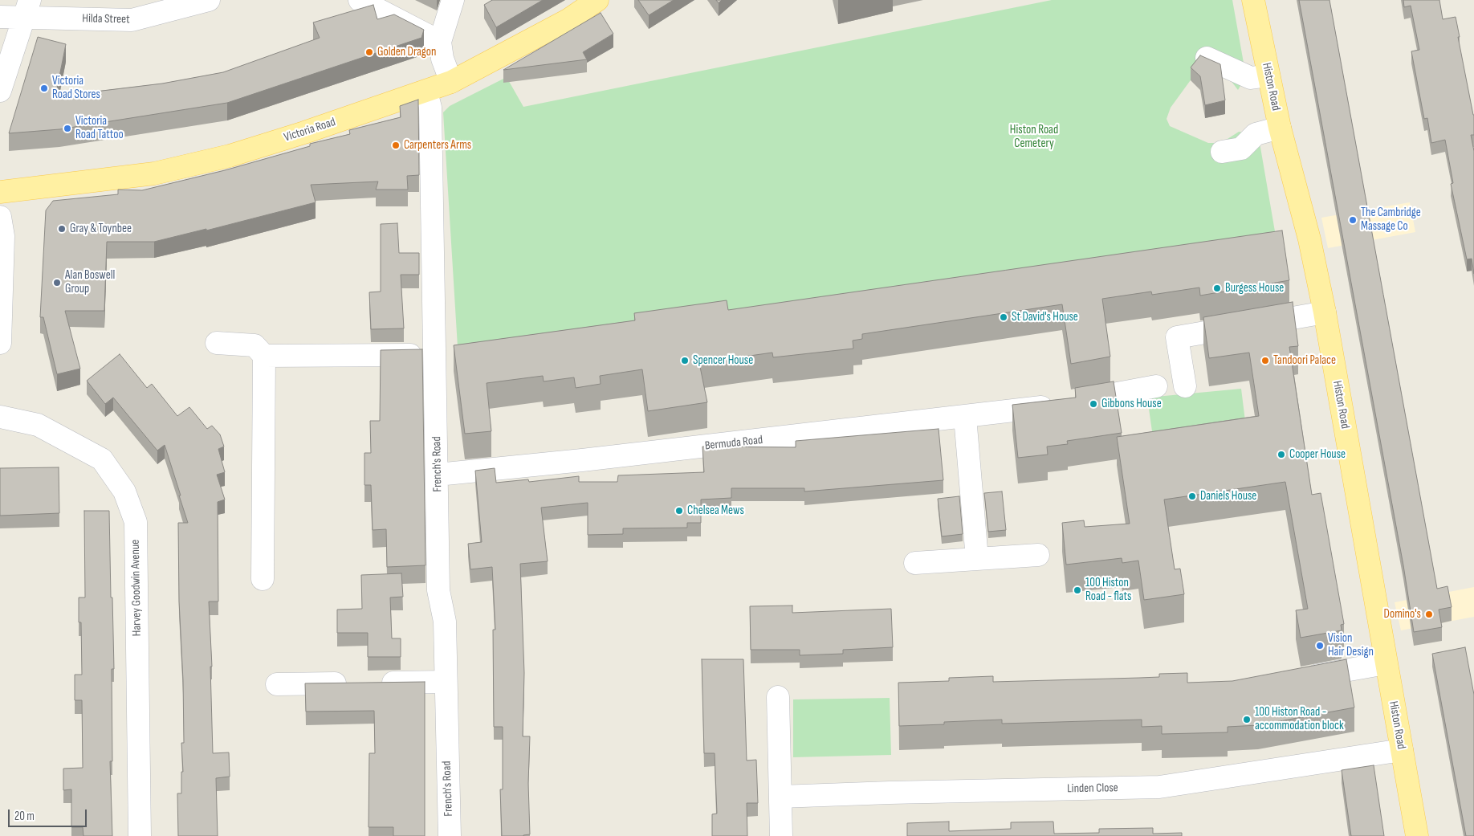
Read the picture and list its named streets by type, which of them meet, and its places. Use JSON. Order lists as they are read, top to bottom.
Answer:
{
  "streets": {
    "main road": ["Histon Road", "Victoria Road"],
    "street": [
      "Hilda Street",
      "Bermuda Road",
      "French's Road",
      "Harvey Goodwin Avenue",
      "Linden Close"
    ]
  },
  "crossings": [
    ["Histon Road", "Linden Close"],
    ["Victoria Road", "French's Road"],
    ["Bermuda Road", "French's Road"]
  ],
  "parks": ["Histon Road Cemetery"],
  "places": [
    "Golden Dragon",
    "Victoria Road Stores",
    "Victoria Road Tattoo",
    "Carpenters Arms",
    "The Cambridge Massage Co",
    "Gray & Toynbee",
    "Alan Boswell Group",
    "Burgess House",
    "St David's House",
    "Spencer House",
    "Tandoori Palace",
    "Gibbons House",
    "Cooper House",
    "Daniels House",
    "Chelsea Mews",
    "100 Histon Road - flats",
    "Domino's",
    "Vision Hair Design",
    "100 Histon Road - accommodation block"
  ],
  "scale_bar": "20 m"
}
